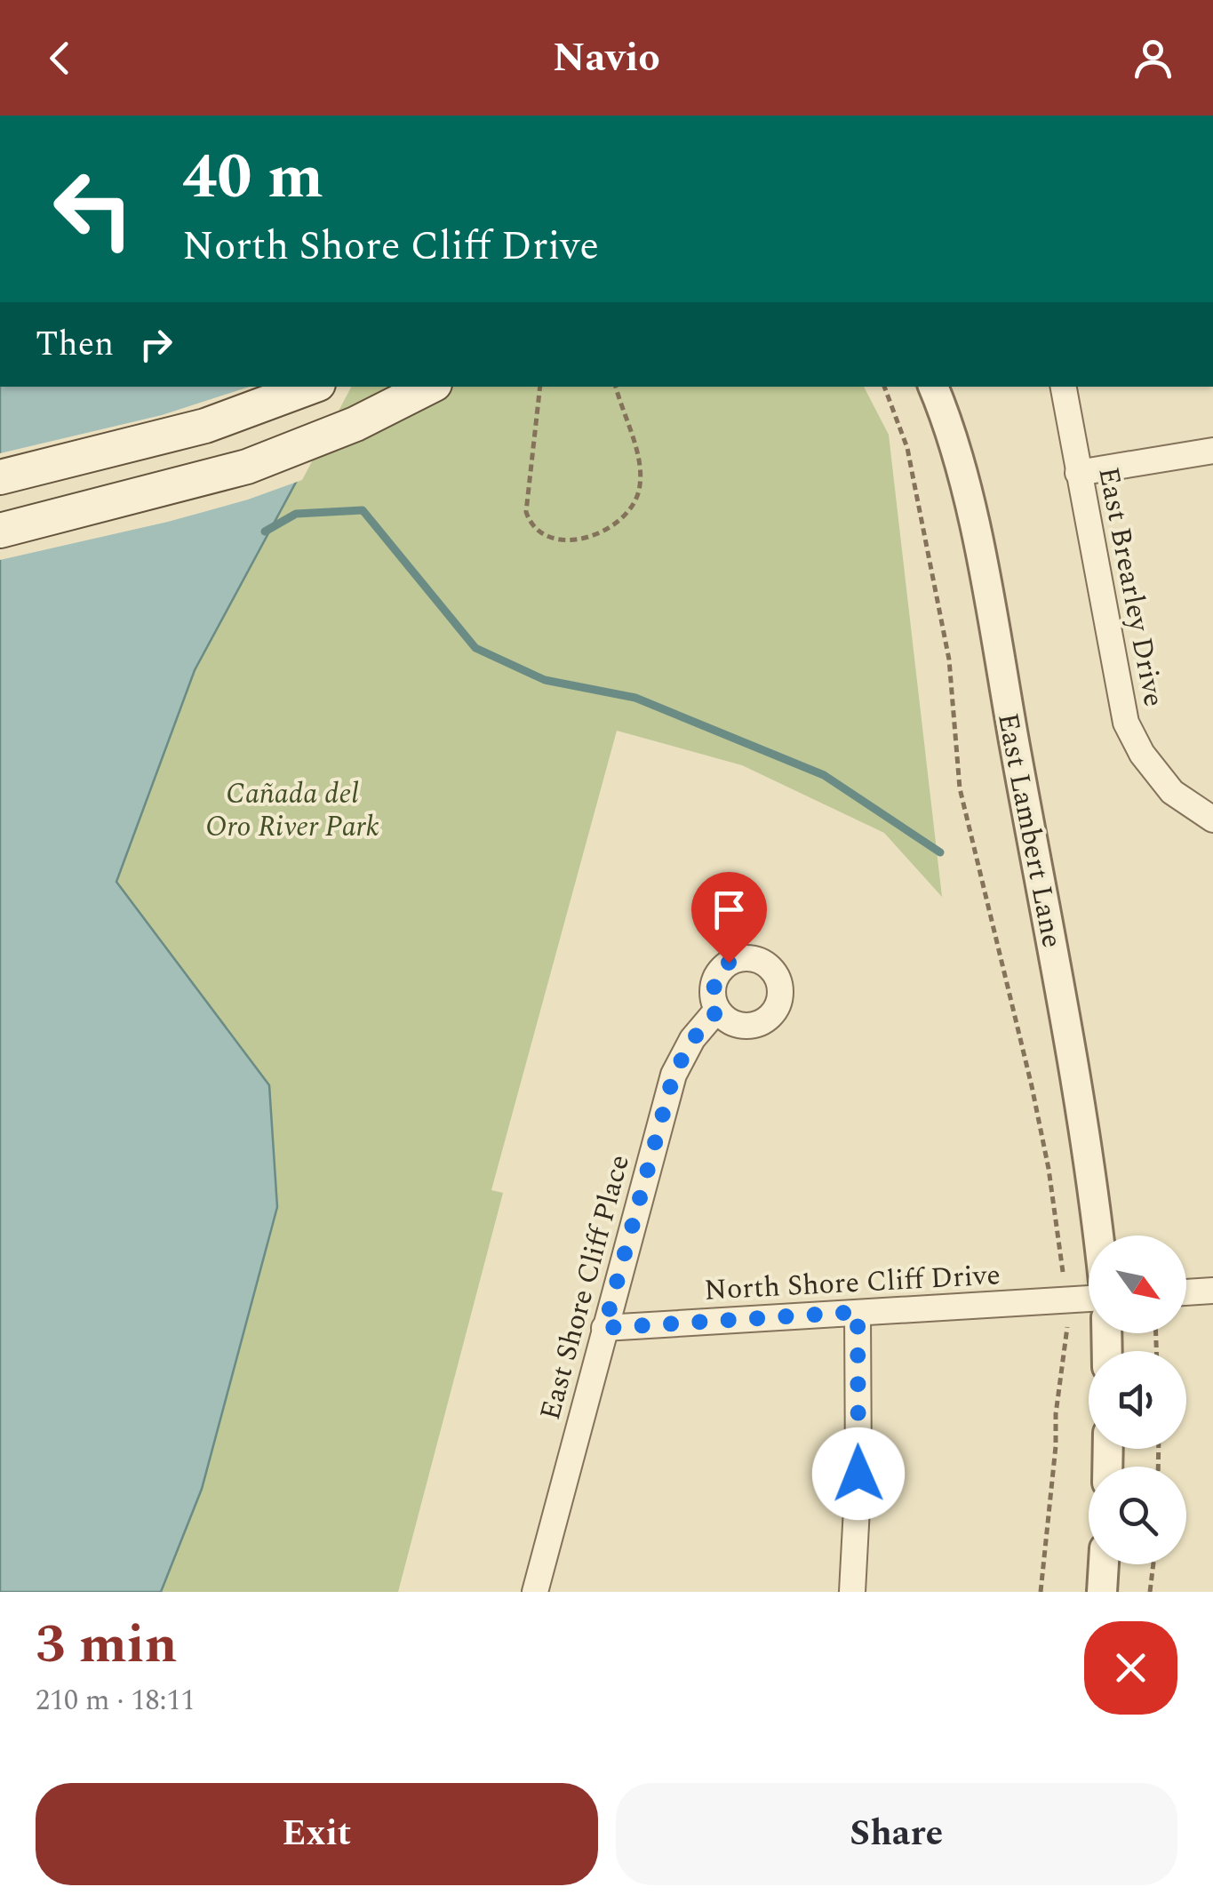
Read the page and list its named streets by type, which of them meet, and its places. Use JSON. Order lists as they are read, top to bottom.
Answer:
{
  "streets": {
    "street": [
      "East Brearley Drive",
      "East Lambert Lane",
      "North Shore Cliff Drive",
      "East Shore Cliff Place"
    ]
  },
  "crossings": [
    ["North Shore Cliff Drive", "East Shore Cliff Place"]
  ],
  "parks": ["Cañada del Oro River Park"],
  "north": "bottom right",
  "page": {
    "header": "Navio",
    "turn": ["40 m", "North Shore Cliff Drive"],
    "then": "Then",
    "heading": ["3 min", "210 m · 18:11"],
    "buttons": ["Exit", "Share"]
  }
}
